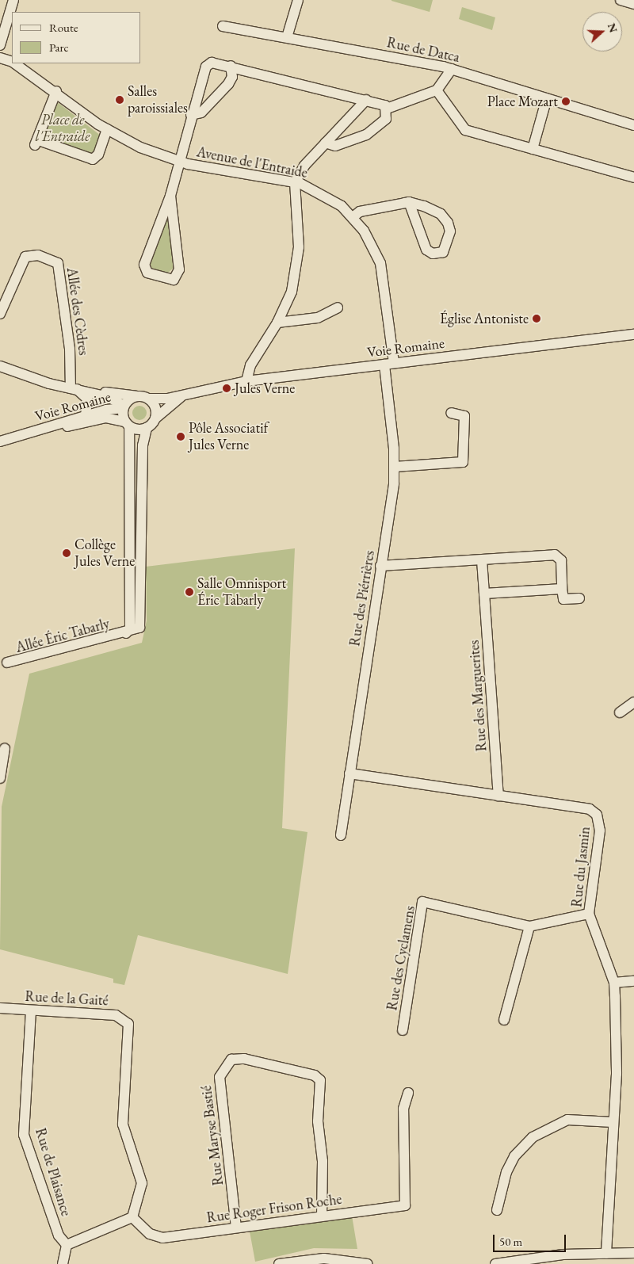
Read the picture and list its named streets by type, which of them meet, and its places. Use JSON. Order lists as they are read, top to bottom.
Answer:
{
  "streets": {
    "street": [
      "Rue de Datca",
      "Avenue de l'Entraide",
      "Allée des Cèdres",
      "Voie Romaine",
      "Rue des Piérrières",
      "Allée Éric Tabarly",
      "Rue des Marguerites",
      "Rue du Jasmin",
      "Rue des Cyclamens",
      "Rue de la Gaité",
      "Rue Maryse Bastié",
      "Rue de Plaisance",
      "Rue Roger Frison Roche"
    ]
  },
  "crossings": [
    ["Avenue de l'Entraide", "Voie Romaine"],
    ["Avenue de l'Entraide", "Rue des Piérrières"],
    ["Voie Romaine", "Rue des Piérrières"],
    ["Voie Romaine", "Allée Éric Tabarly"],
    ["Rue des Piérrières", "Rue du Jasmin"],
    ["Rue des Marguerites", "Rue du Jasmin"],
    ["Rue du Jasmin", "Rue des Cyclamens"],
    ["Rue de la Gaité", "Rue de Plaisance"],
    ["Rue de la Gaité", "Rue Roger Frison Roche"],
    ["Rue Maryse Bastié", "Rue Roger Frison Roche"]
  ],
  "parks": ["Place de l'Entraide"],
  "places": [
    "Salles paroissiales",
    "Place Mozart",
    "Église Antoniste",
    "Jules Verne",
    "Pôle Associatif Jules Verne",
    "Collège Jules Verne",
    "Salle Omnisport Éric Tabarly"
  ],
  "legend": ["Route", "Parc"],
  "scale_bar": "50 m",
  "north": "right"
}
